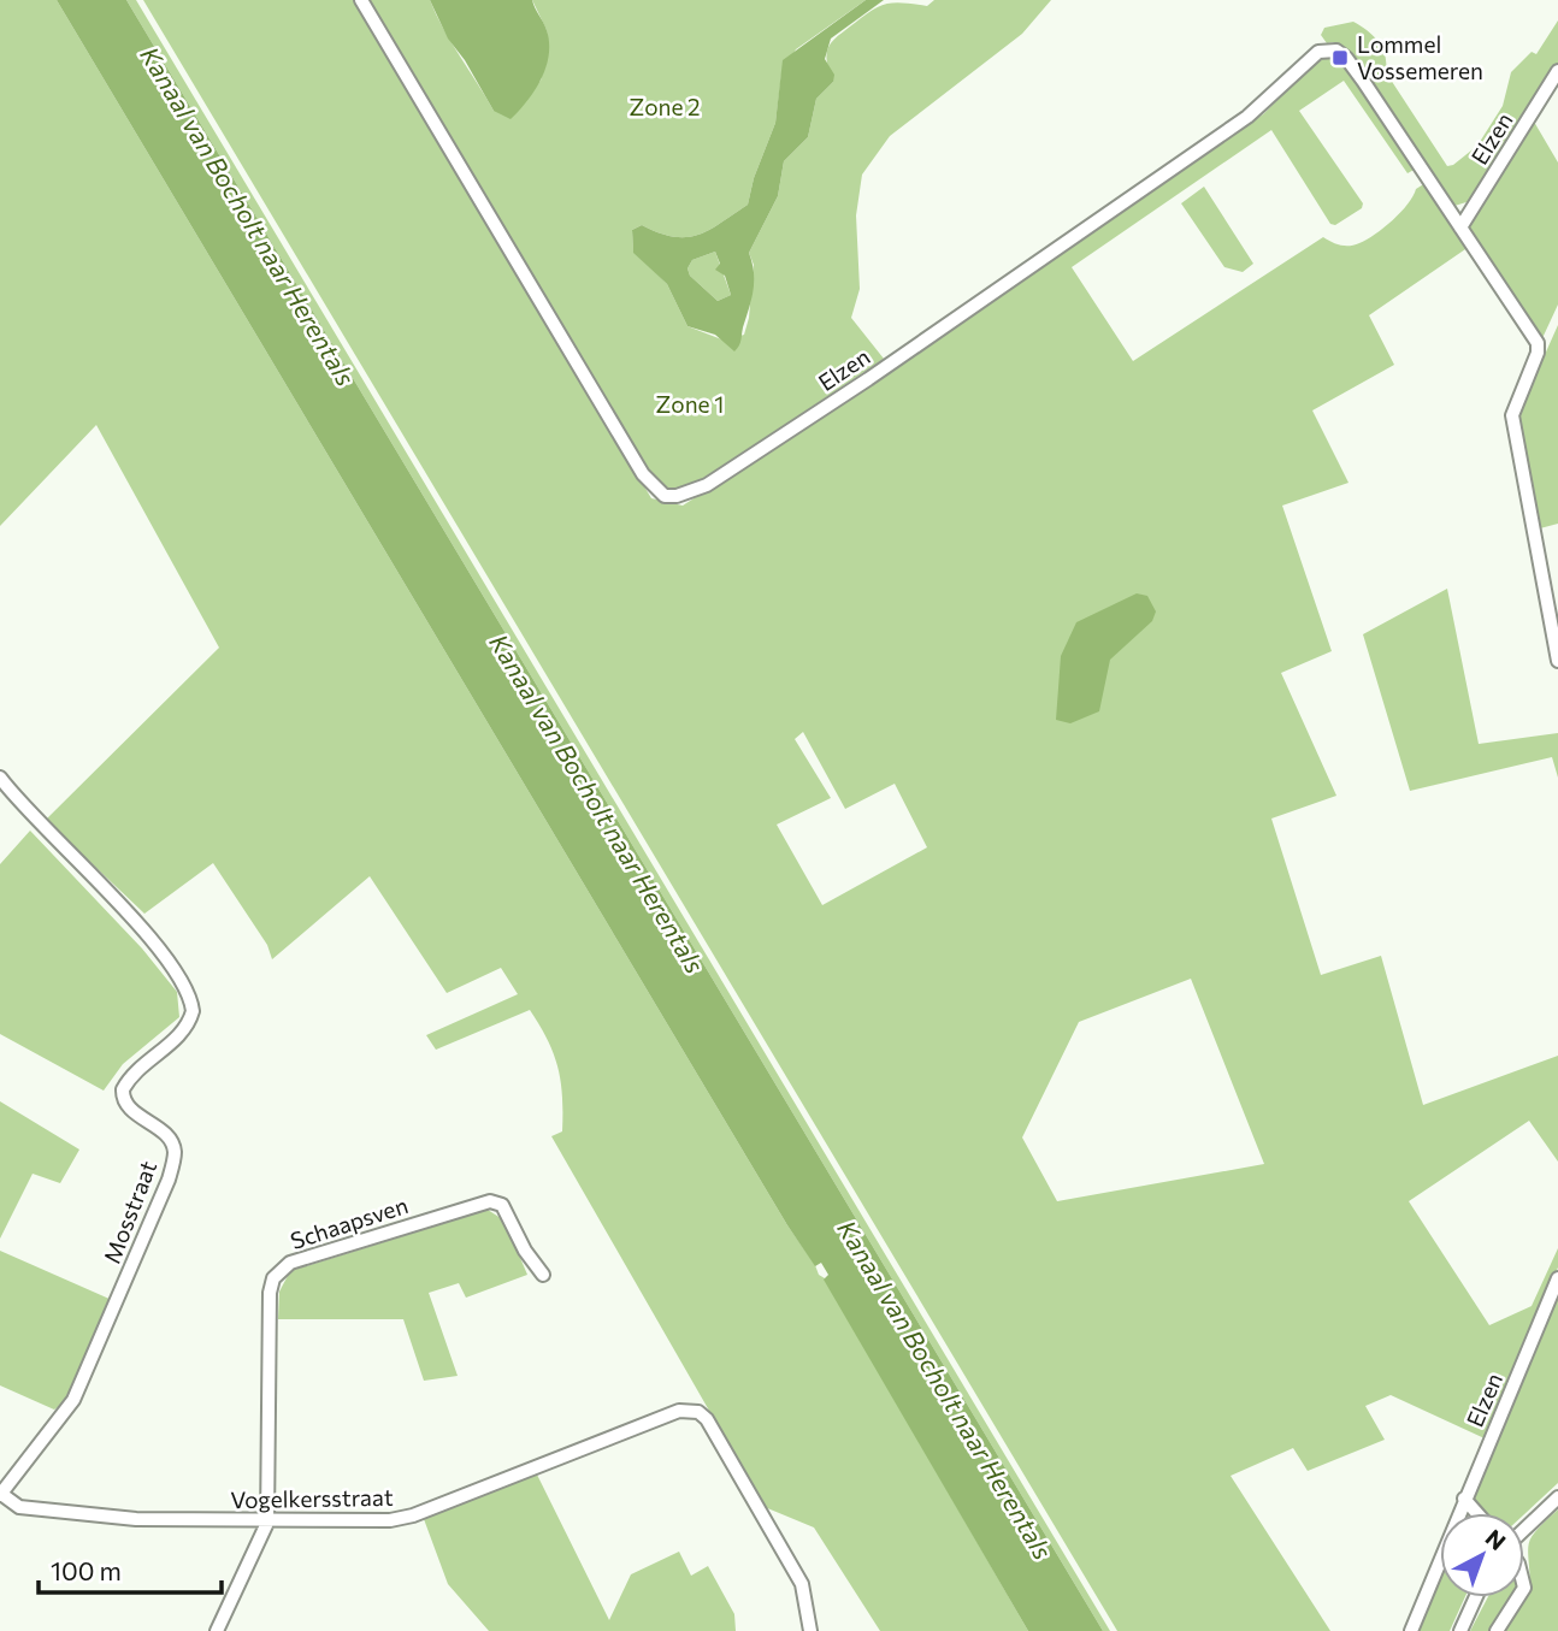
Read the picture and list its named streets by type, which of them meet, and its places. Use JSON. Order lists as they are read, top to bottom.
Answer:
{
  "streets": {
    "street": [
      "Elzen",
      "Mosstraat",
      "Schaapsven",
      "Vogelkersstraat"
    ]
  },
  "crossings": [
    ["Mosstraat", "Vogelkersstraat"],
    ["Schaapsven", "Vogelkersstraat"]
  ],
  "water": ["Kanaal van Bocholt naar Herentals"],
  "parks": ["Zone 2", "Zone 1"],
  "places": {
    "transit": ["Lommel Vossemeren"]
  },
  "scale_bar": "100 m",
  "north": "top right"
}
